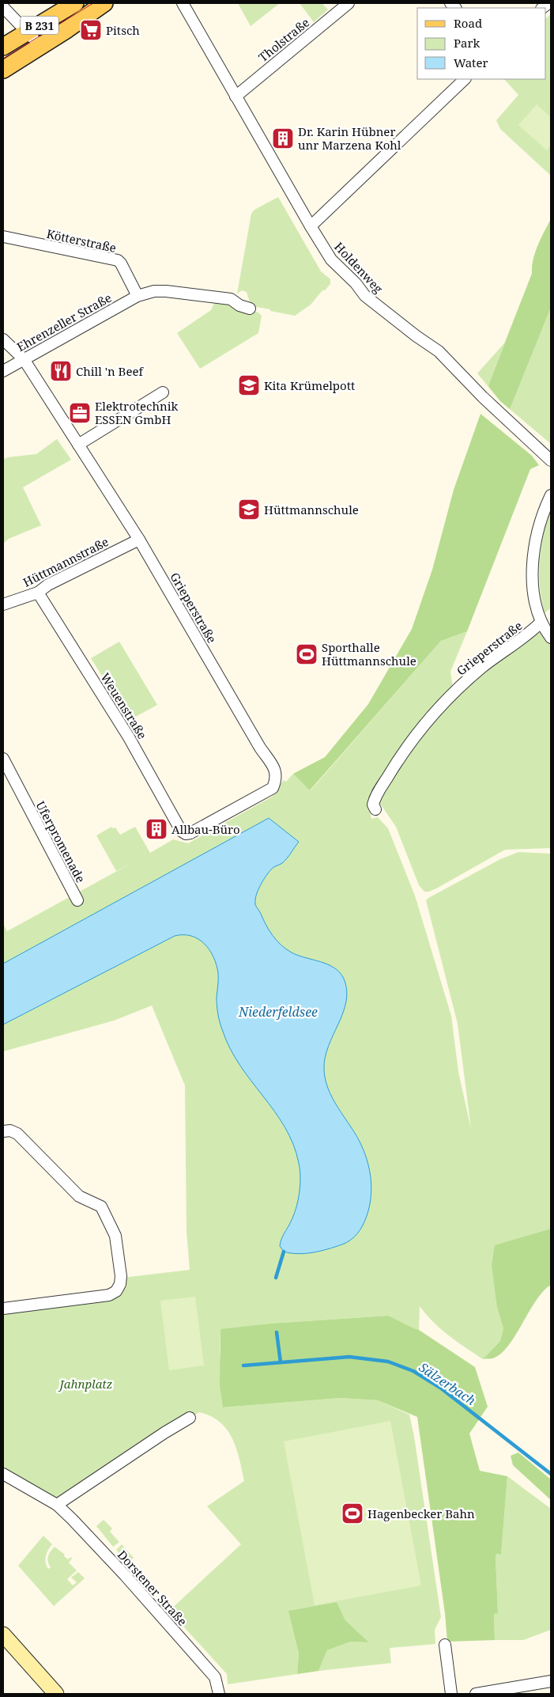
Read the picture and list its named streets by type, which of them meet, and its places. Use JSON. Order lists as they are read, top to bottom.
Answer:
{
  "streets": {
    "main road": ["B 231"],
    "street": [
      "Tholstraße",
      "Kötterstraße",
      "Holdenweg",
      "Ehrenzeller Straße",
      "Hüttmannstraße",
      "Grieperstraße",
      "Weuenstraße",
      "Uferpromenade",
      "Dorstener Straße"
    ]
  },
  "crossings": [
    ["Tholstraße", "Holdenweg"],
    ["Kötterstraße", "Ehrenzeller Straße"],
    ["Ehrenzeller Straße", "Grieperstraße"],
    ["Hüttmannstraße", "Grieperstraße"],
    ["Hüttmannstraße", "Weuenstraße"],
    ["Grieperstraße", "Weuenstraße"]
  ],
  "water": ["Niederfeldsee", "Sälzerbach"],
  "parks": ["Jahnplatz"],
  "places": {
    "supermarket": ["Pitsch"],
    "building": ["Dr. Karin Hübner unr Marzena Kohl", "Allbau-Büro"],
    "restaurant": ["Chill 'n Beef"],
    "school or university": ["Kita Krümelpott", "Hüttmannschule"],
    "office": ["Elektrotechnik ESSEN GmbH"],
    "sports": ["Sporthalle Hüttmannschule", "Hagenbecker Bahn"]
  },
  "legend": ["Road", "Park", "Water"]
}
